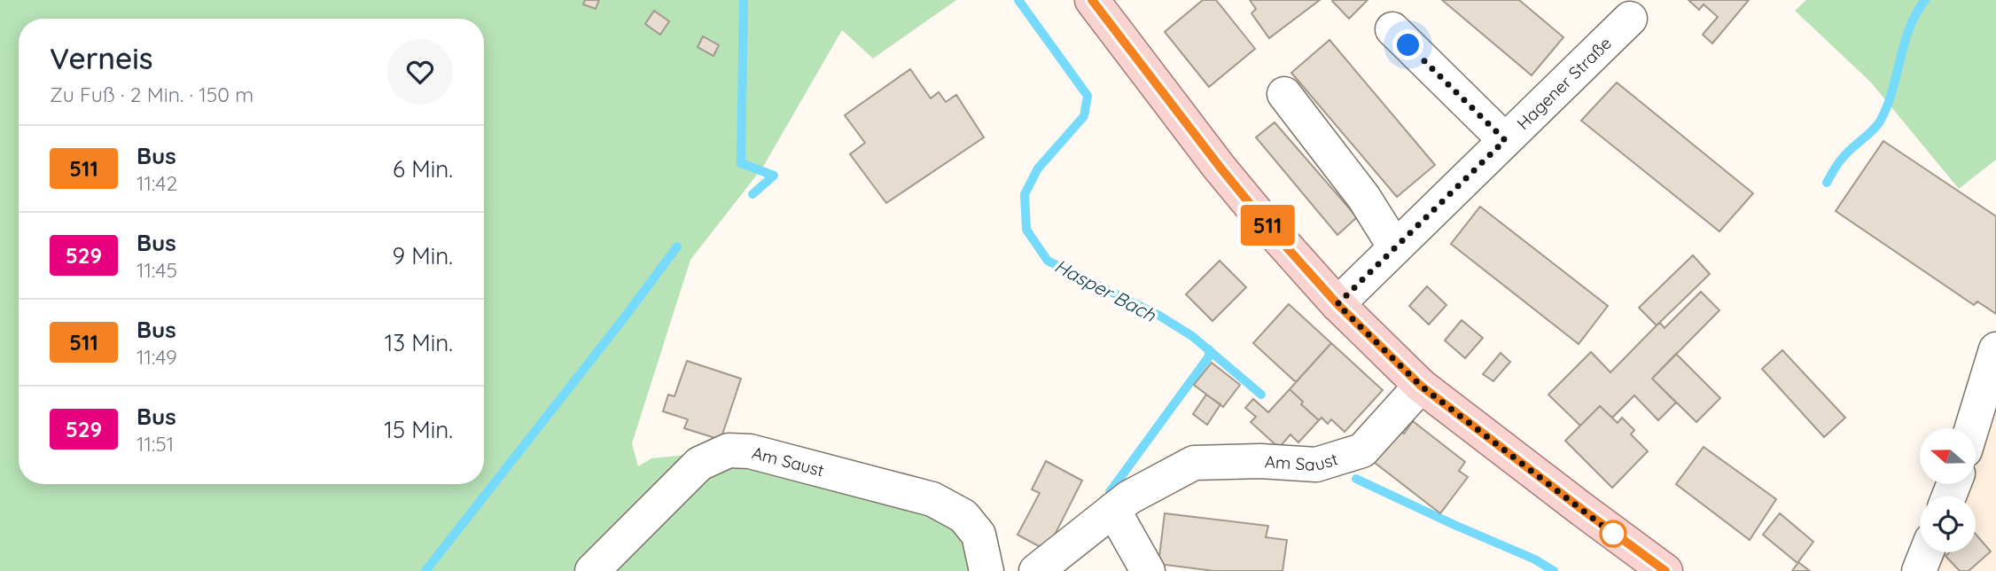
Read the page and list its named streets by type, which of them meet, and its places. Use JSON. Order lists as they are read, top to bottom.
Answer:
{
  "streets": {
    "street": ["Hagener Straße", "Am Saust"]
  },
  "water": ["Hasper Bach"],
  "lines": ["bus line 511"],
  "north": "left",
  "page": {
    "on_map": "511",
    "heading": ["Verneis", "Zu Fuß · 2 Min. · 150 m"],
    "list": [
      {
        "mark": "511",
        "name": "Bus",
        "note": "11:42",
        "value": "6 Min."
      },
      {
        "mark": "529",
        "name": "Bus",
        "note": "11:45",
        "value": "9 Min."
      },
      {
        "mark": "511",
        "name": "Bus",
        "note": "11:49",
        "value": "13 Min."
      },
      {
        "mark": "529",
        "name": "Bus",
        "note": "11:51",
        "value": "15 Min."
      }
    ]
  }
}
